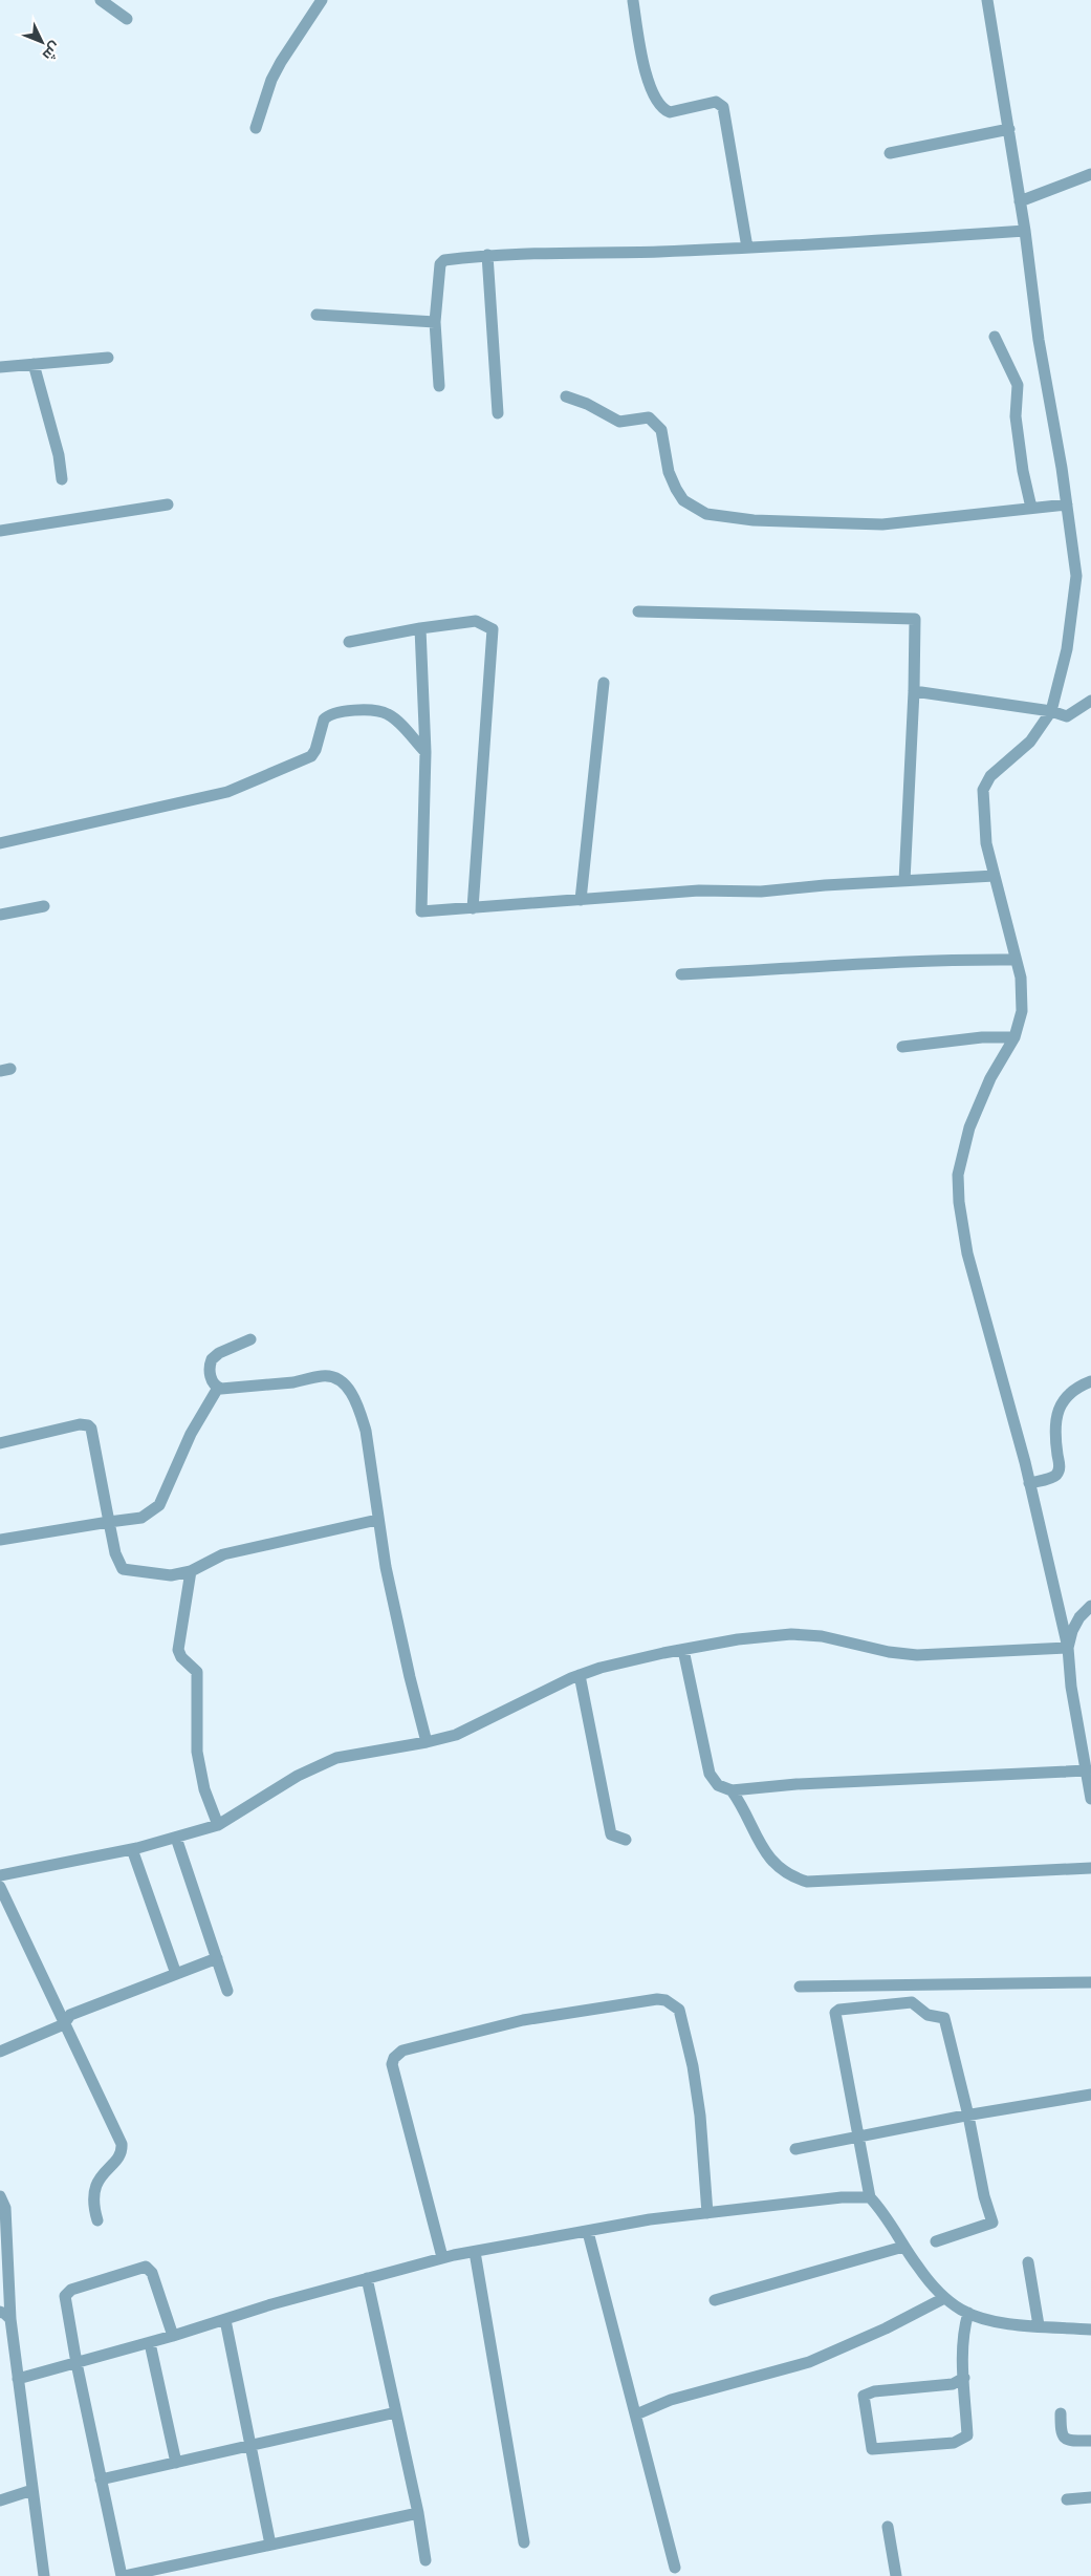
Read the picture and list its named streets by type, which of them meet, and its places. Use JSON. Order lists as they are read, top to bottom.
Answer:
{
  "north": "bottom right"
}
